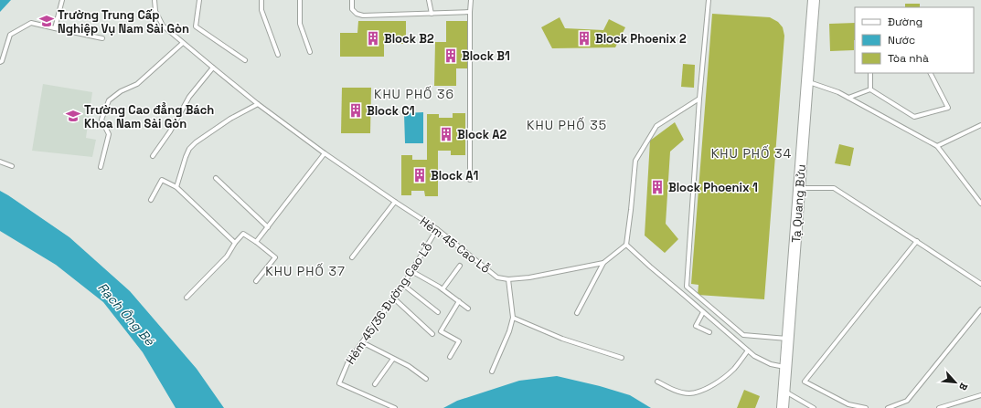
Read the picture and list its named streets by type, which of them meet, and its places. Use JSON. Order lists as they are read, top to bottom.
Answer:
{
  "streets": {
    "main road": ["Tạ Quang Bửu"],
    "lane": ["Hẻm 45 Cao Lỗ", "Hẻm 45/36 Đường Cao Lỗ"]
  },
  "crossings": [
    ["Hẻm 45 Cao Lỗ", "Hẻm 45/36 Đường Cao Lỗ"]
  ],
  "districts": [
    "KHU PHỐ 36",
    "KHU PHỐ 35",
    "KHU PHỐ 34",
    "KHU PHỐ 37"
  ],
  "water": ["Rạch Ông Bé"],
  "places": {
    "school or university": ["Trường Trung Cấp Nghiệp Vụ Nam Sài Gòn", "Trường Cao đẳng Bách Khoa Nam Sài Gòn"],
    "building": [
      "Block B2",
      "Block Phoenix 2",
      "Block B1",
      "Block C1",
      "Block A2",
      "Block A1",
      "Block Phoenix 1"
    ]
  },
  "legend": ["Đường", "Nước", "Tòa nhà"],
  "north": "bottom right"
}
